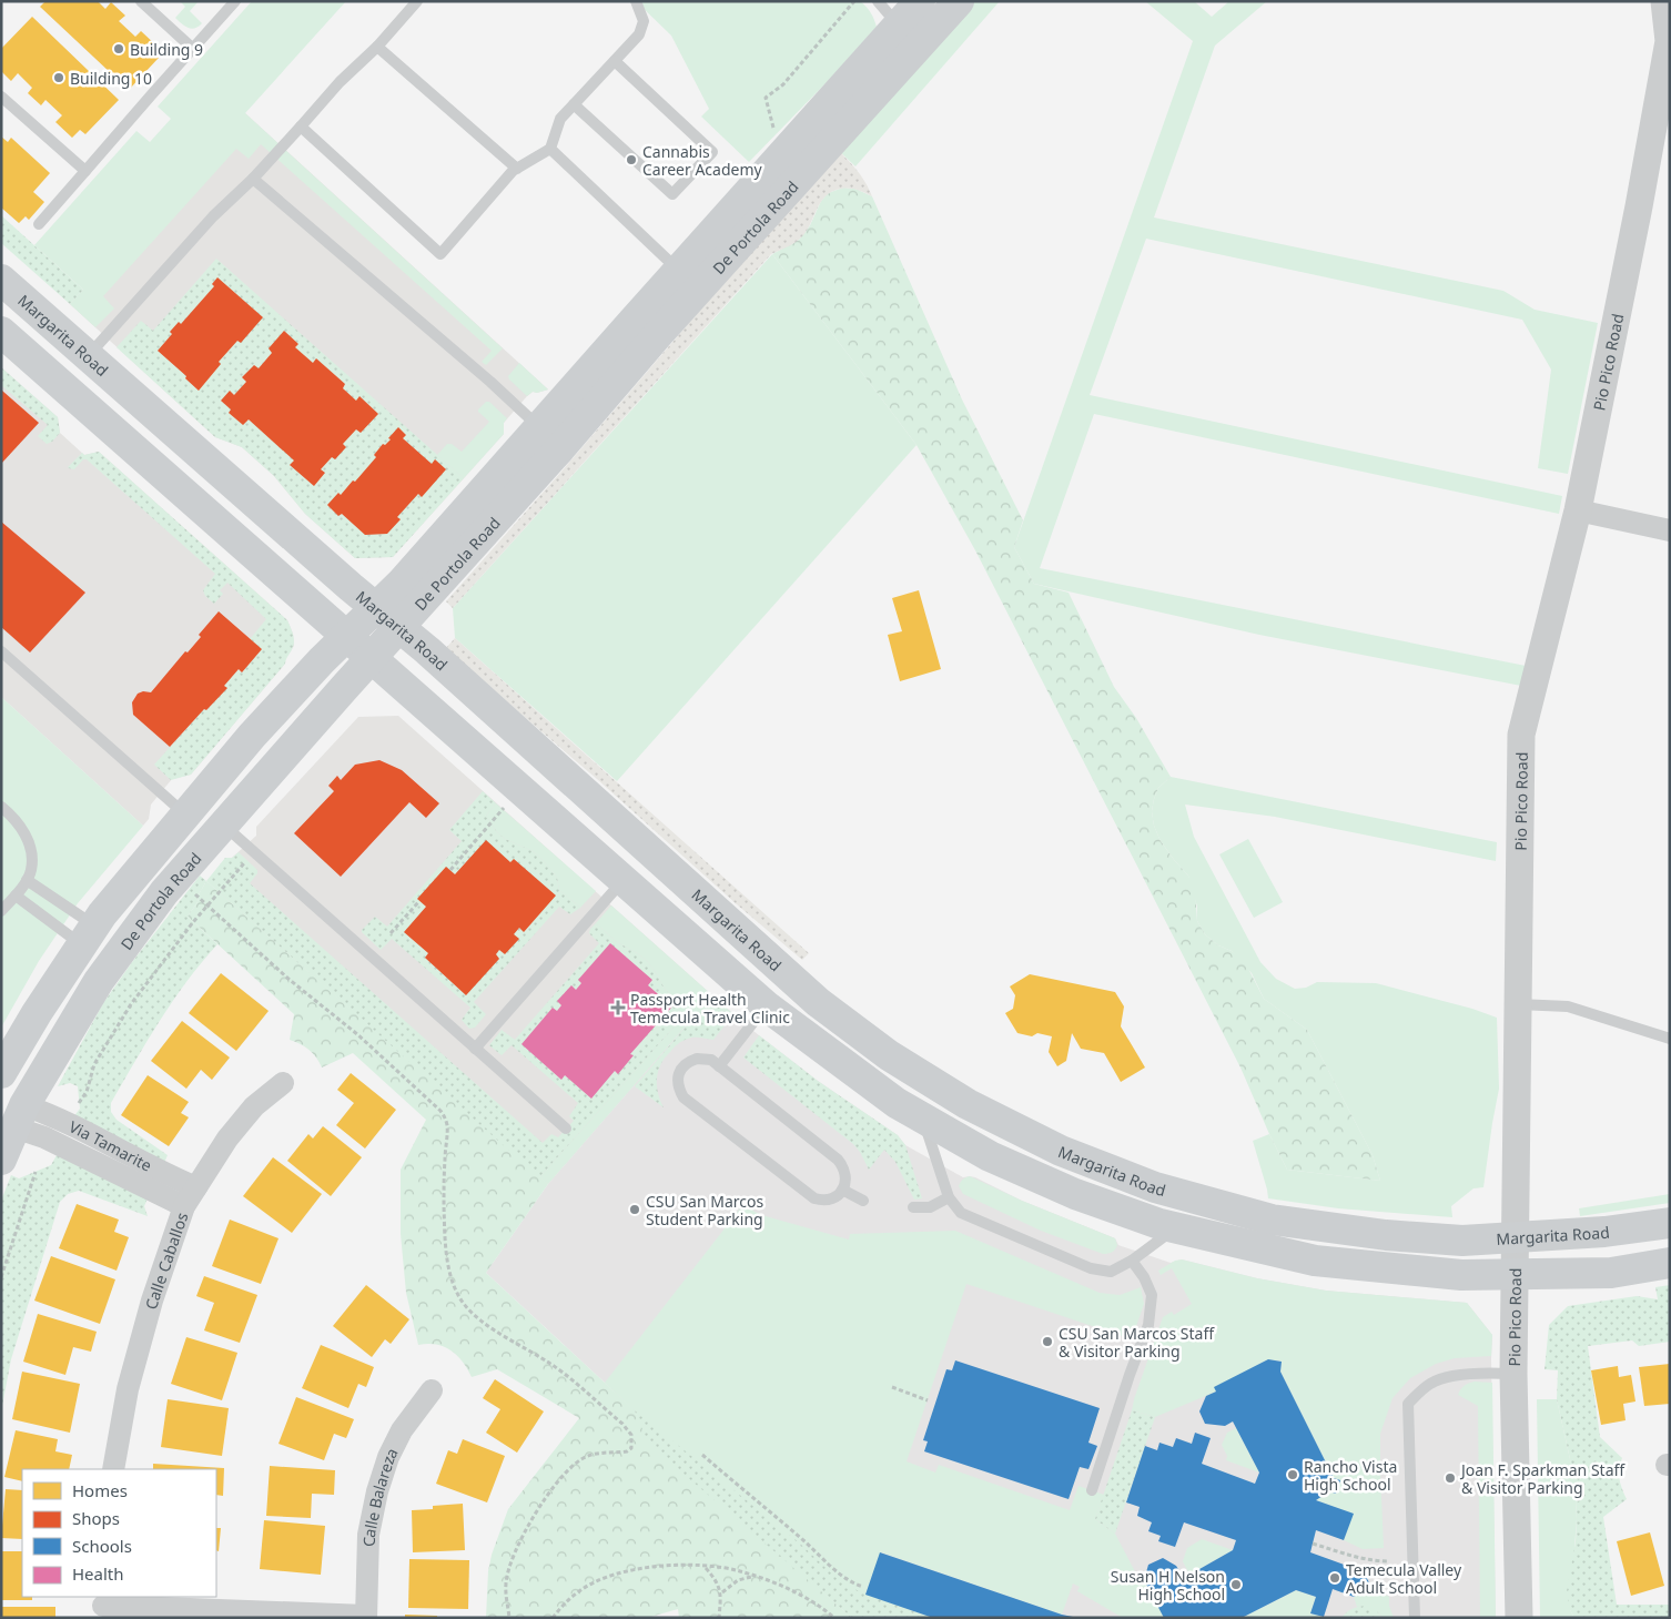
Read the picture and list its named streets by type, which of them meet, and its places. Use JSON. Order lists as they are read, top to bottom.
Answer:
{
  "streets": {
    "main road": ["De Portola Road", "Margarita Road"],
    "street": [
      "Pio Pico Road",
      "Via Tamarite",
      "Calle Caballos",
      "Calle Balareza"
    ]
  },
  "crossings": [
    ["De Portola Road", "Margarita Road"],
    ["De Portola Road", "Via Tamarite"],
    ["Margarita Road", "Pio Pico Road"],
    ["Via Tamarite", "Calle Caballos"]
  ],
  "places": {
    "other": [
      "Building 9",
      "Building 10",
      "Cannabis Career Academy",
      "CSU San Marcos Student Parking",
      "CSU San Marcos Staff & Visitor Parking",
      "Rancho Vista High School",
      "Joan F. Sparkman Staff & Visitor Parking",
      "Temecula Valley Adult School",
      "Susan H Nelson High School"
    ],
    "health": ["Passport Health Temecula Travel Clinic"]
  },
  "legend": [
    "Homes",
    "Shops",
    "Schools",
    "Health"
  ]
}
